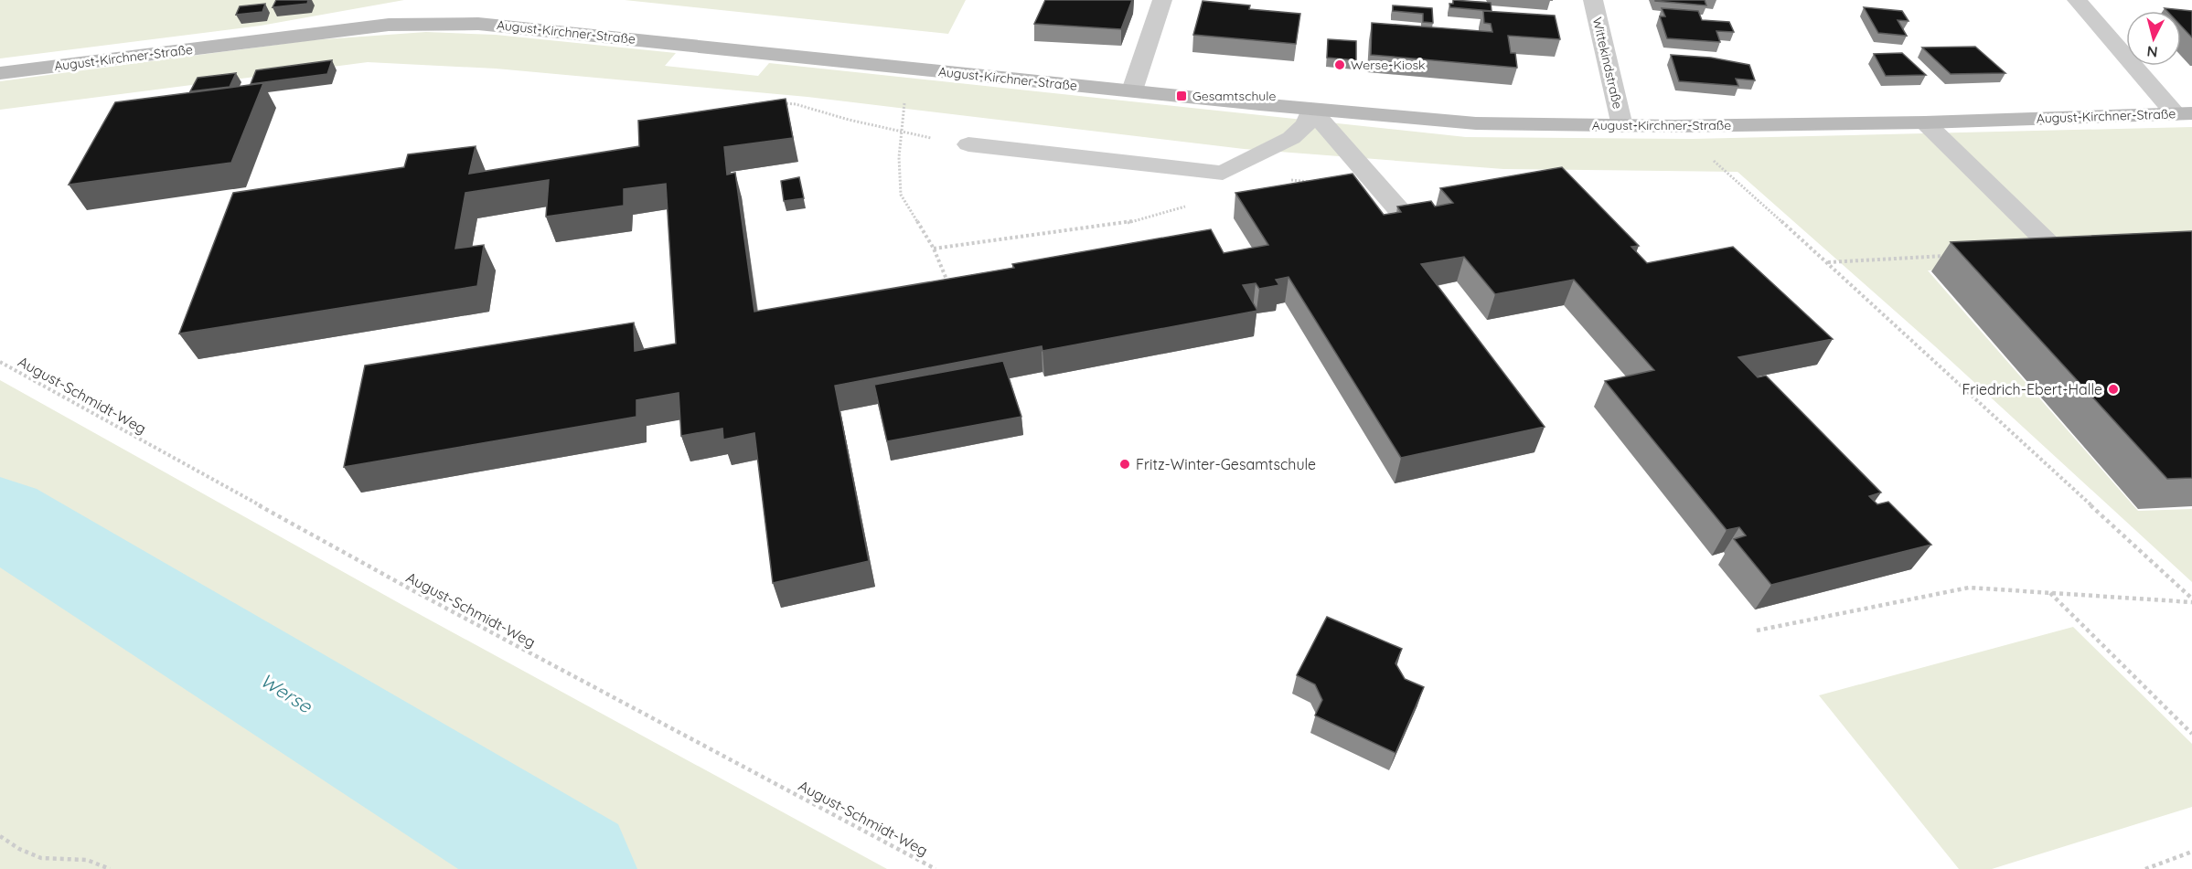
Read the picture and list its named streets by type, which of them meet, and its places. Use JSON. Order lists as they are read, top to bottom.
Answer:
{
  "streets": {
    "street": ["August-Kirchner-Straße", "Wittekindstraße"],
    "path": ["August-Schmidt-Weg"]
  },
  "crossings": [
    ["August-Kirchner-Straße", "Wittekindstraße"]
  ],
  "water": ["Werse"],
  "places": {
    "other": ["Werse-Kiosk", "Friedrich-Ebert-Halle", "Fritz-Winter-Gesamtschule"],
    "transit": ["Gesamtschule"]
  },
  "north": "bottom"
}
